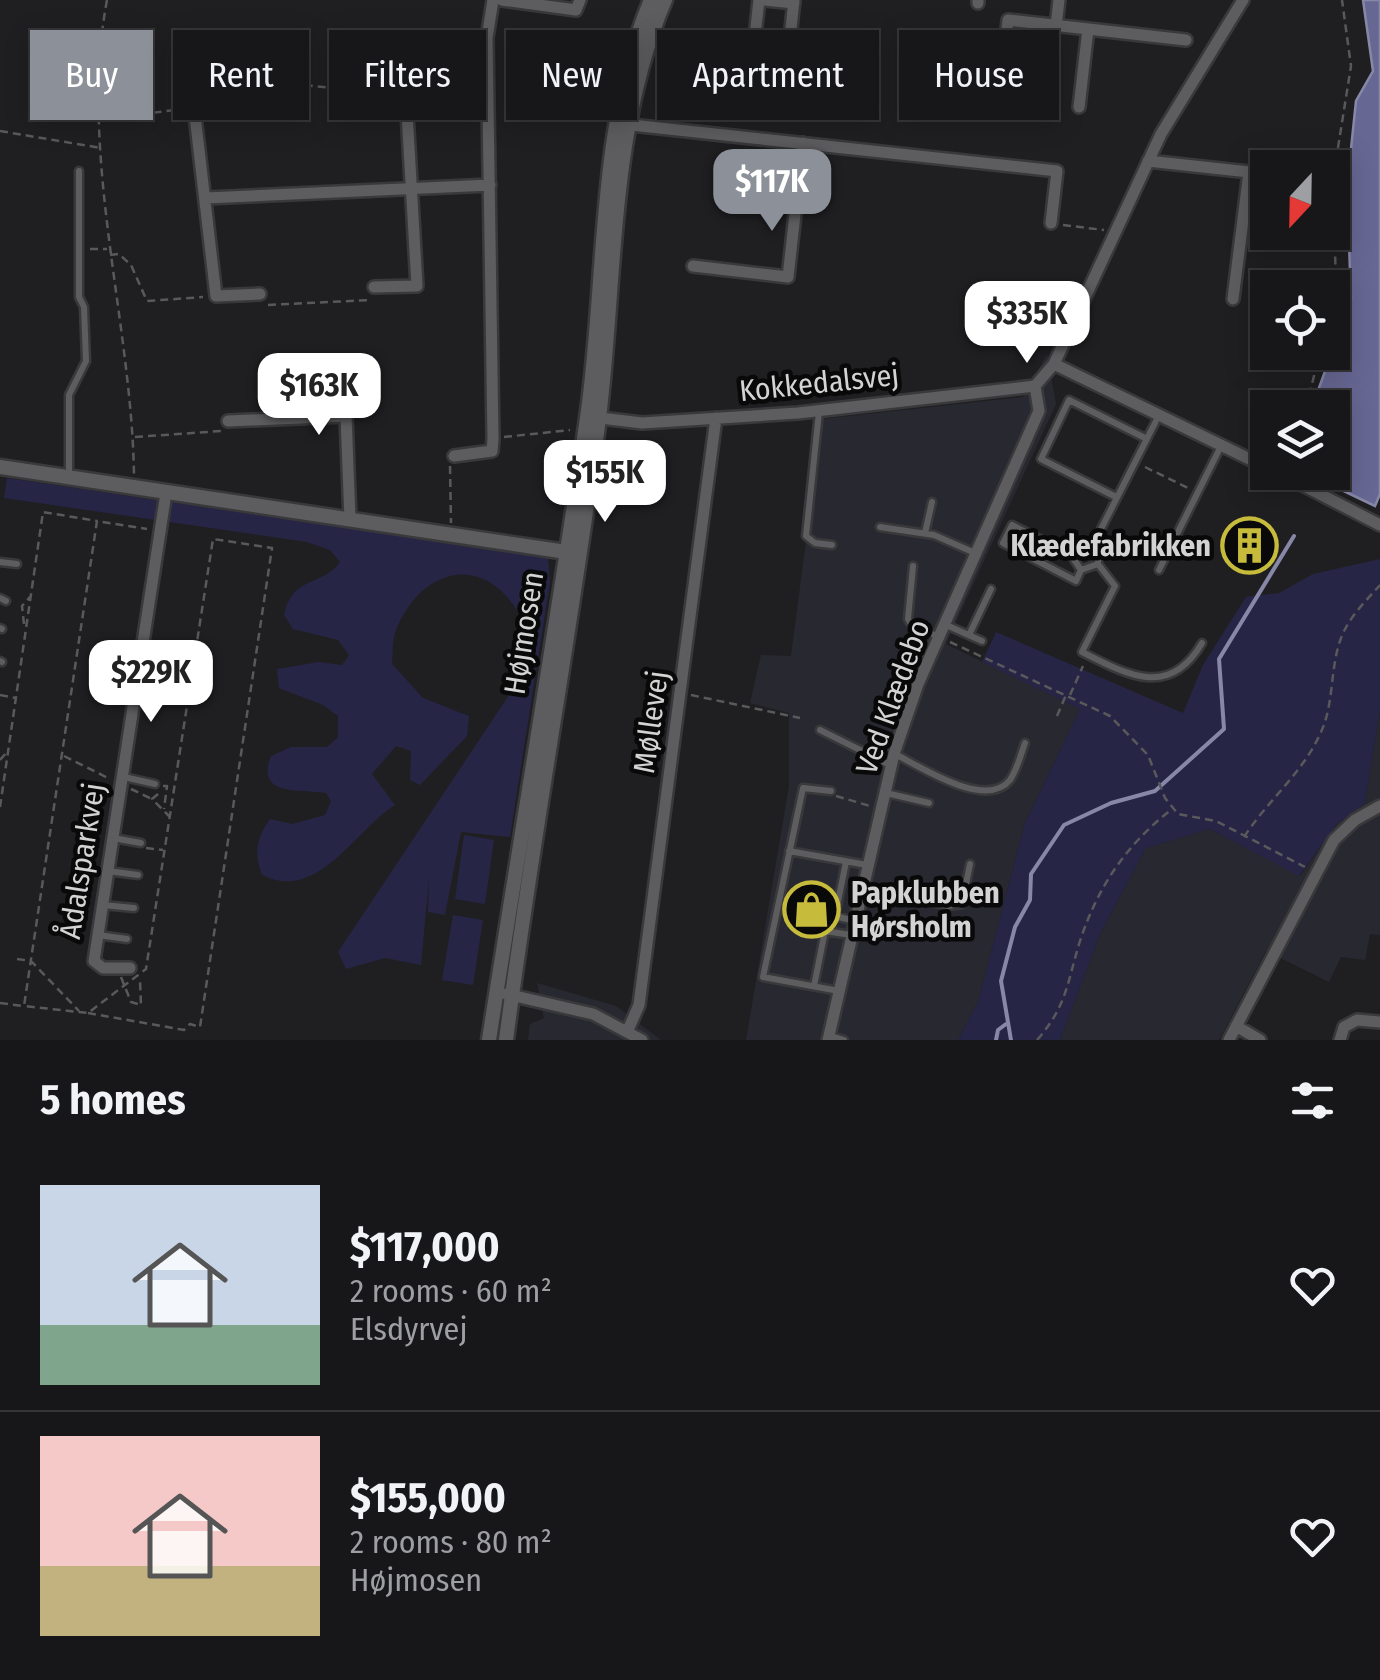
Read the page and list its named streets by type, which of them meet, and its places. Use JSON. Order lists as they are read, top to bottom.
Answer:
{
  "streets": {
    "street": [
      "Kokkedalsvej",
      "Højmosen",
      "Ved Klædebo",
      "Møllevej",
      "Ådalsparkvej"
    ]
  },
  "crossings": [
    ["Kokkedalsvej", "Højmosen"],
    ["Kokkedalsvej", "Ved Klædebo"],
    ["Kokkedalsvej", "Møllevej"]
  ],
  "places": {
    "building": ["Klædefabrikken"],
    "shop": ["Papklubben Hørsholm"]
  },
  "north": "bottom",
  "page": {
    "chip": [
      "Buy",
      "Rent",
      "Filters",
      "New",
      "Apartment",
      "House"
    ],
    "price": [
      "$117K",
      "$335K",
      "$163K",
      "$155K",
      "$229K"
    ],
    "heading": "5 homes",
    "list": [
      {
        "name": "$117,000",
        "note": "2 rooms · 60 m² · Elsdyrvej"
      },
      {
        "name": "$155,000",
        "note": "2 rooms · 80 m² · Højmosen"
      }
    ]
  }
}
